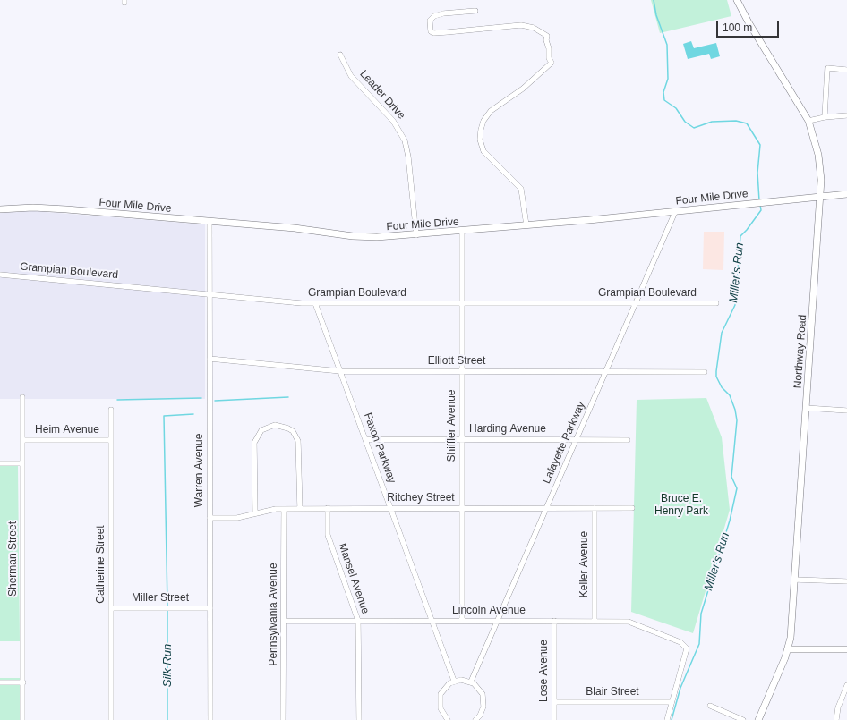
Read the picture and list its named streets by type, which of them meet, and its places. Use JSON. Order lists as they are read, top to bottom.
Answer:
{
  "streets": {
    "street": [
      "Leader Drive",
      "Four Mile Drive",
      "Grampian Boulevard",
      "Northway Road",
      "Elliott Street",
      "Shiffler Avenue",
      "Harding Avenue",
      "Heim Avenue",
      "Lafayette Parkway",
      "Faxon Parkway",
      "Warren Avenue",
      "Ritchey Street",
      "Sherman Street",
      "Catherine Street",
      "Keller Avenue",
      "Mansel Avenue",
      "Miller Street",
      "Lincoln Avenue",
      "Pennsylvania Avenue",
      "Lose Avenue",
      "Blair Street"
    ]
  },
  "crossings": [
    ["Leader Drive", "Four Mile Drive"],
    ["Four Mile Drive", "Northway Road"],
    ["Four Mile Drive", "Shiffler Avenue"],
    ["Four Mile Drive", "Lafayette Parkway"],
    ["Four Mile Drive", "Warren Avenue"],
    ["Grampian Boulevard", "Shiffler Avenue"],
    ["Grampian Boulevard", "Lafayette Parkway"],
    ["Grampian Boulevard", "Faxon Parkway"],
    ["Grampian Boulevard", "Warren Avenue"],
    ["Elliott Street", "Shiffler Avenue"],
    ["Elliott Street", "Lafayette Parkway"],
    ["Elliott Street", "Faxon Parkway"],
    ["Elliott Street", "Warren Avenue"],
    ["Shiffler Avenue", "Harding Avenue"],
    ["Shiffler Avenue", "Ritchey Street"],
    ["Shiffler Avenue", "Lincoln Avenue"],
    ["Harding Avenue", "Lafayette Parkway"],
    ["Harding Avenue", "Faxon Parkway"],
    ["Heim Avenue", "Sherman Street"],
    ["Heim Avenue", "Catherine Street"],
    ["Lafayette Parkway", "Ritchey Street"],
    ["Lafayette Parkway", "Lincoln Avenue"],
    ["Faxon Parkway", "Ritchey Street"],
    ["Faxon Parkway", "Lincoln Avenue"],
    ["Warren Avenue", "Ritchey Street"],
    ["Warren Avenue", "Miller Street"],
    ["Ritchey Street", "Keller Avenue"],
    ["Ritchey Street", "Mansel Avenue"],
    ["Ritchey Street", "Pennsylvania Avenue"],
    ["Catherine Street", "Miller Street"],
    ["Keller Avenue", "Lincoln Avenue"],
    ["Mansel Avenue", "Lincoln Avenue"],
    ["Lincoln Avenue", "Pennsylvania Avenue"],
    ["Lincoln Avenue", "Lose Avenue"],
    ["Lincoln Avenue", "Blair Street"],
    ["Lose Avenue", "Blair Street"]
  ],
  "water": ["Miller's Run", "Silk Run"],
  "parks": ["Bruce E. Henry Park"],
  "scale_bar": "100 m"
}
